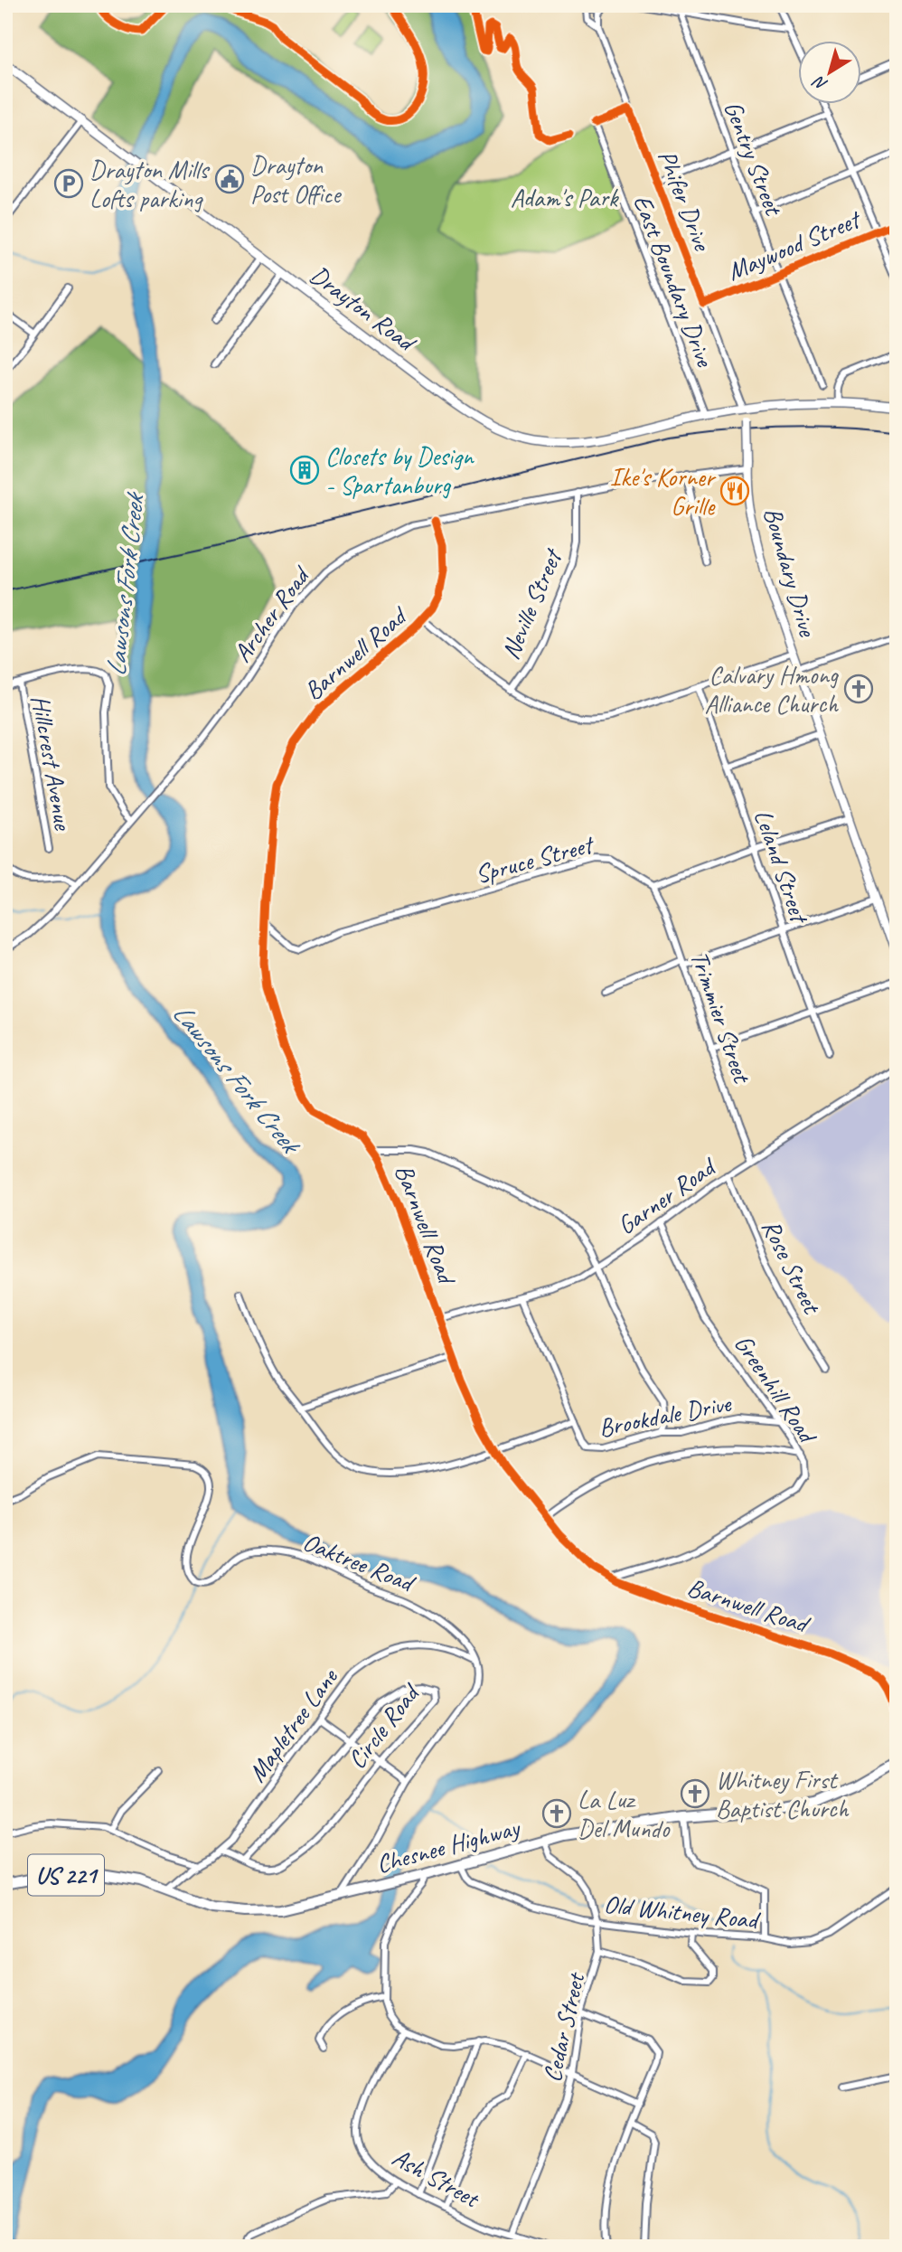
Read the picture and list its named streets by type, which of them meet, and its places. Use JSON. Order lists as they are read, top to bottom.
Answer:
{
  "streets": {
    "main road": ["Drayton Road", "Chesnee Highway", "US 221"],
    "street": [
      "Gentry Street",
      "Phifer Drive",
      "Maywood Street",
      "East Boundary Drive",
      "Boundary Drive",
      "Neville Street",
      "Archer Road",
      "Barnwell Road",
      "Hillcrest Avenue",
      "Spruce Street",
      "Leland Street",
      "Trimmier Street",
      "Garner Road",
      "Rose Street",
      "Greenhill Road",
      "Brookdale Drive",
      "Oaktree Road",
      "Mapletree Lane",
      "Circle Road",
      "Old Whitney Road",
      "Cedar Street",
      "Ash Street"
    ]
  },
  "crossings": [
    ["Gentry Street", "Maywood Street"],
    ["Phifer Drive", "Maywood Street"],
    ["Phifer Drive", "East Boundary Drive"],
    ["Phifer Drive", "Drayton Road"],
    ["Phifer Drive", "Boundary Drive"],
    ["East Boundary Drive", "Drayton Road"],
    ["Drayton Road", "Boundary Drive"],
    ["Boundary Drive", "Archer Road"],
    ["Neville Street", "Archer Road"],
    ["Archer Road", "Barnwell Road"],
    ["Barnwell Road", "Spruce Street"],
    ["Barnwell Road", "Garner Road"],
    ["Barnwell Road", "Greenhill Road"],
    ["Spruce Street", "Trimmier Street"],
    ["Trimmier Street", "Garner Road"],
    ["Garner Road", "Rose Street"],
    ["Garner Road", "Greenhill Road"],
    ["Greenhill Road", "Brookdale Drive"],
    ["Oaktree Road", "Mapletree Lane"],
    ["Mapletree Lane", "Circle Road"],
    ["Mapletree Lane", "Chesnee Highway"],
    ["Chesnee Highway", "Old Whitney Road"],
    ["Chesnee Highway", "Cedar Street"],
    ["Old Whitney Road", "Cedar Street"],
    ["Cedar Street", "Ash Street"]
  ],
  "water": ["Lawsons Fork Creek"],
  "parks": ["Adam's Park"],
  "places": {
    "public building": ["Drayton Post Office"],
    "parking": ["Drayton Mills Lofts parking"],
    "building": ["Closets by Design - Spartanburg"],
    "restaurant": ["Ike's Korner Grille"],
    "church": ["Calvary Hmong Alliance Church", "Whitney First Baptist Church", "La Luz Del Mundo"]
  },
  "north": "bottom left"
}
